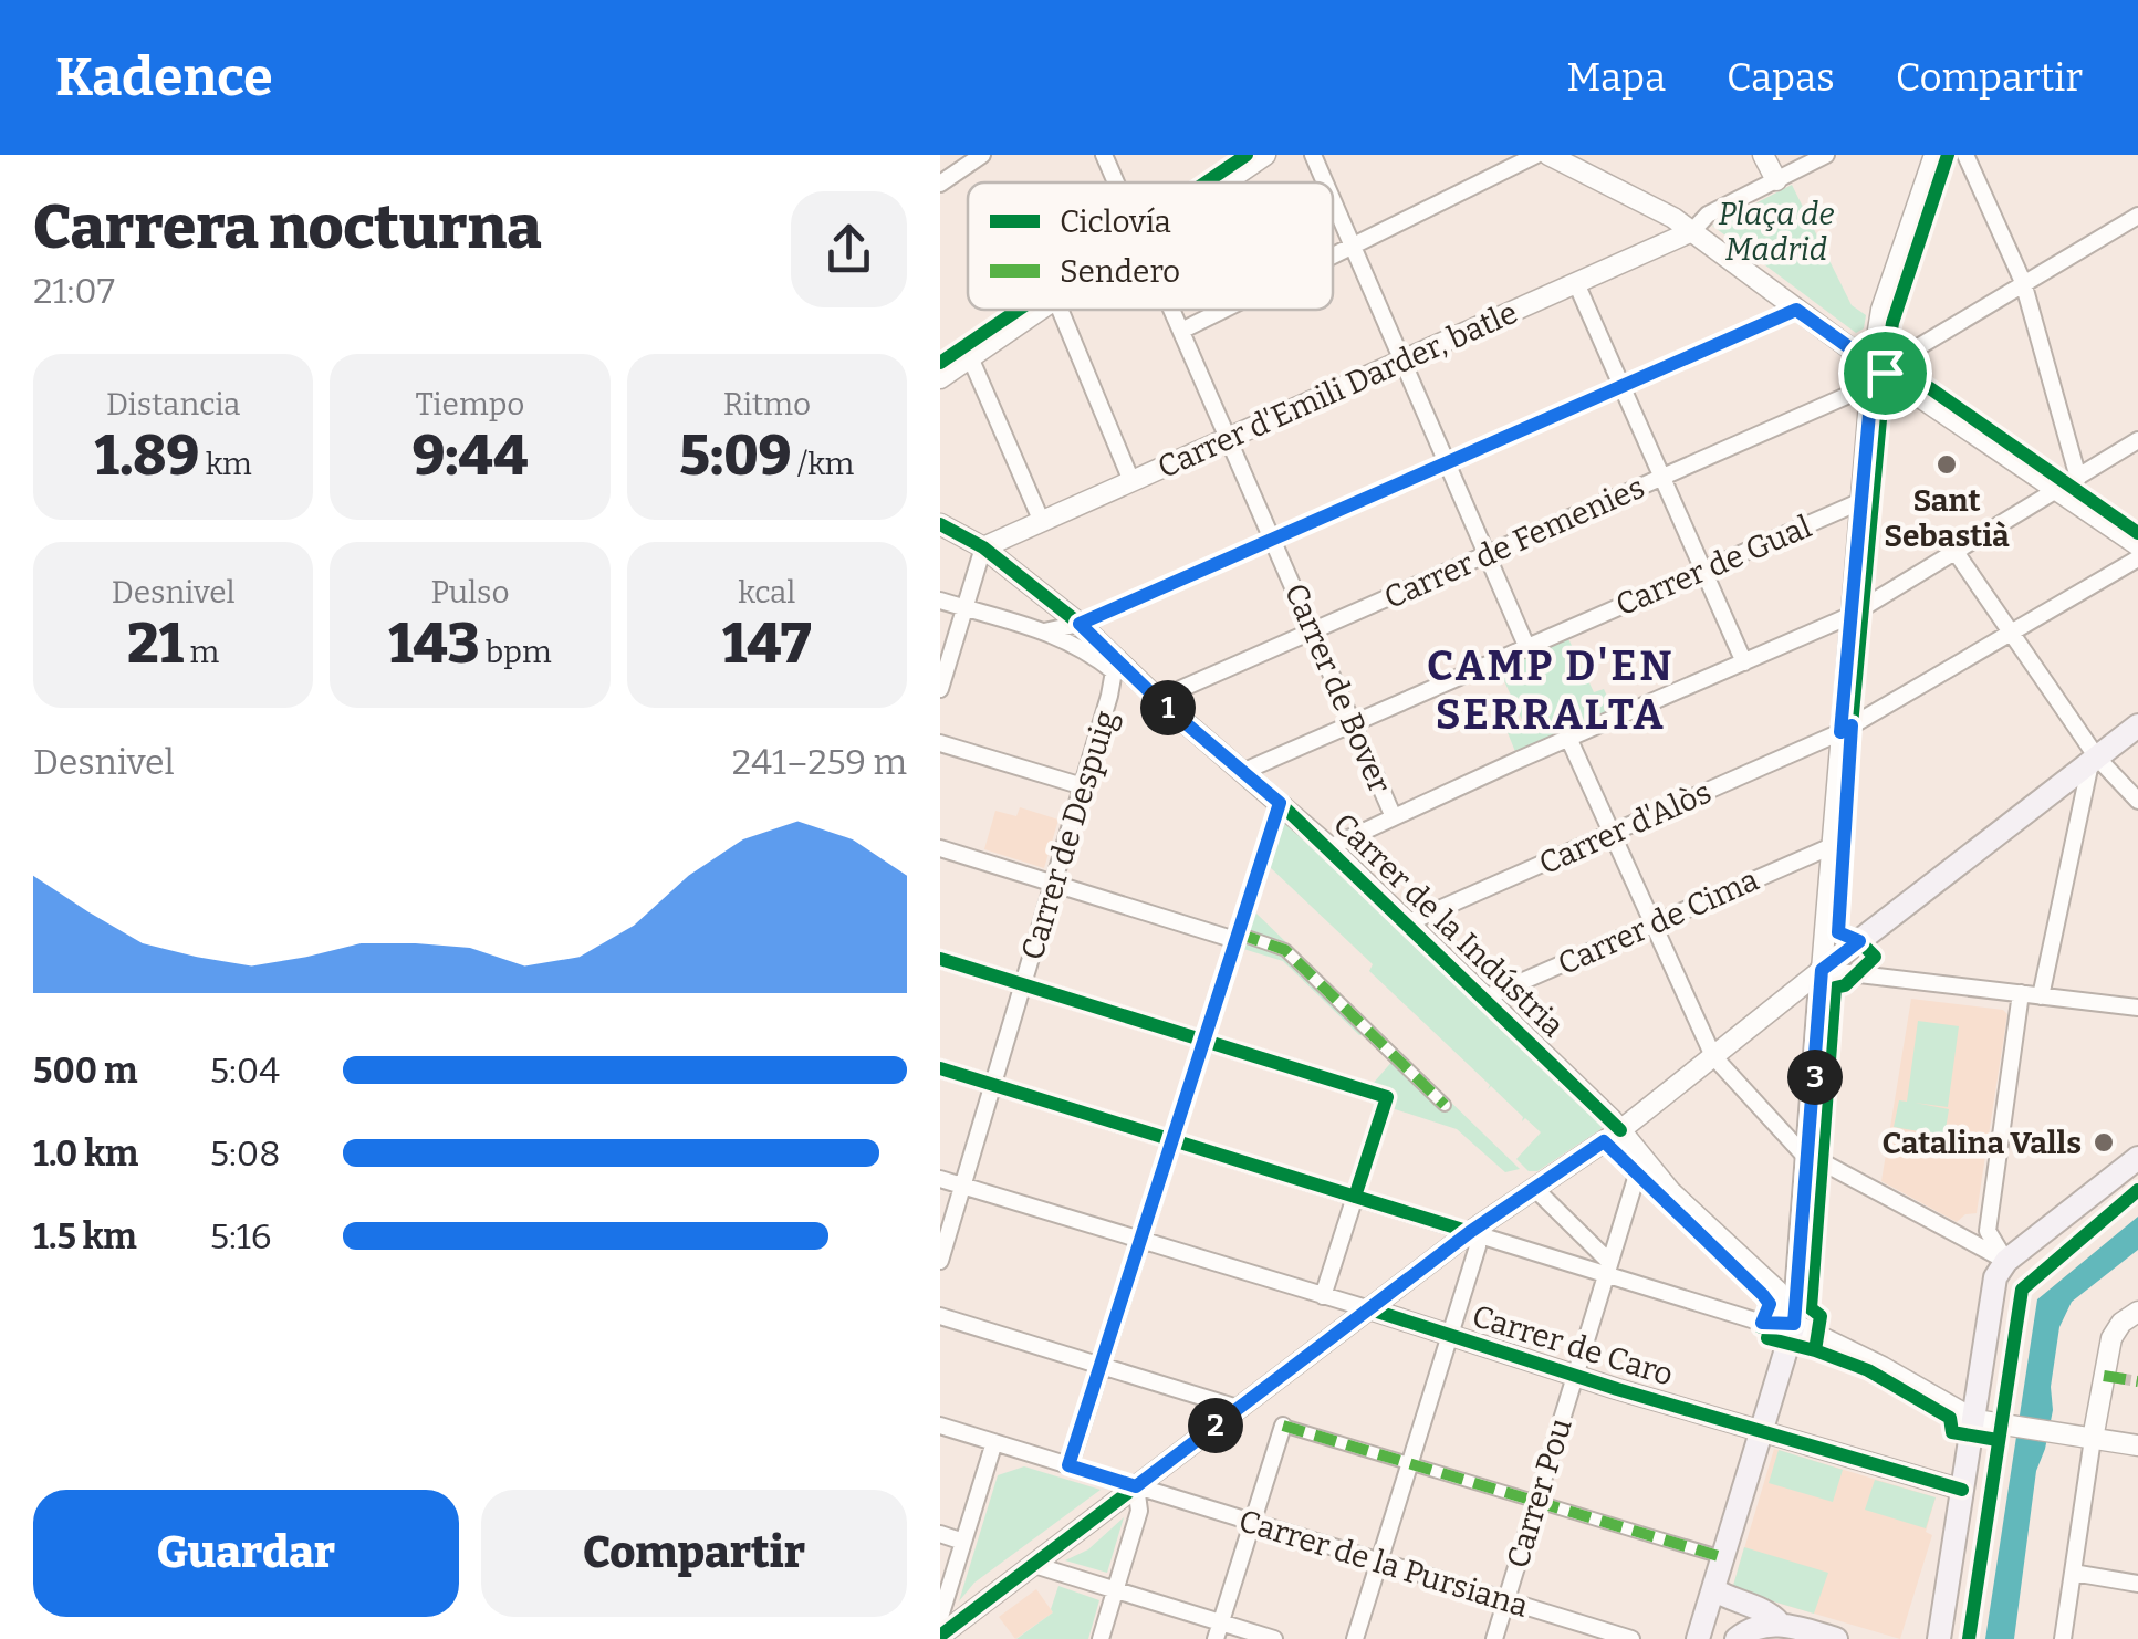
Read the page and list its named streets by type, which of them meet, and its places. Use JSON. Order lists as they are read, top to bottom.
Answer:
{
  "streets": {
    "street": [
      "Carrer d'Emili Darder, batle",
      "Carrer de Femenies",
      "Carrer de Gual",
      "Carrer de Bover",
      "Carrer d'Alòs",
      "Carrer de Despuig",
      "Carrer de Cima",
      "Carrer de la Indústria",
      "Carrer de Caro",
      "Carrer Pou",
      "Carrer de la Pursiana"
    ]
  },
  "crossings": [
    ["Carrer d'Emili Darder, batle", "Carrer de Bover"],
    ["Carrer d'Emili Darder, batle", "Carrer de la Indústria"],
    ["Carrer de Femenies", "Carrer de Bover"],
    ["Carrer de Femenies", "Carrer de la Indústria"],
    ["Carrer de Gual", "Carrer de Bover"],
    ["Carrer de Gual", "Carrer de la Indústria"],
    ["Carrer d'Alòs", "Carrer de la Indústria"],
    ["Carrer de Despuig", "Carrer de la Indústria"],
    ["Carrer de Despuig", "Carrer de Caro"],
    ["Carrer de Cima", "Carrer de la Indústria"],
    ["Carrer de la Indústria", "Carrer Pou"],
    ["Carrer de Caro", "Carrer Pou"],
    ["Carrer Pou", "Carrer de la Pursiana"]
  ],
  "districts": ["CAMP D'EN SERRALTA"],
  "parks": ["Plaça de Madrid"],
  "places": ["Sant Sebastià", "Catalina Valls"],
  "legend": ["Ciclovía", "Sendero"],
  "page": {
    "header": "Kadence",
    "nav": ["Mapa", "Capas", "Compartir"],
    "heading": ["Carrera nocturna", "21:07"],
    "stats": [
      ["Distancia", "1.89 km"],
      ["Tiempo", "9:44"],
      ["Ritmo", "5:09 /km"],
      ["Desnivel", "21 m"],
      ["Pulso", "143 bpm"],
      ["kcal", "147"]
    ],
    "pins": ["1", "3", "2"],
    "chart": ["Desnivel", "241–259 m"],
    "list": [
      {
        "name": "500 m",
        "note": "5:04"
      },
      {
        "name": "1.0 km",
        "note": "5:08"
      },
      {
        "name": "1.5 km",
        "note": "5:16"
      }
    ],
    "buttons": ["Guardar", "Compartir"]
  }
}
